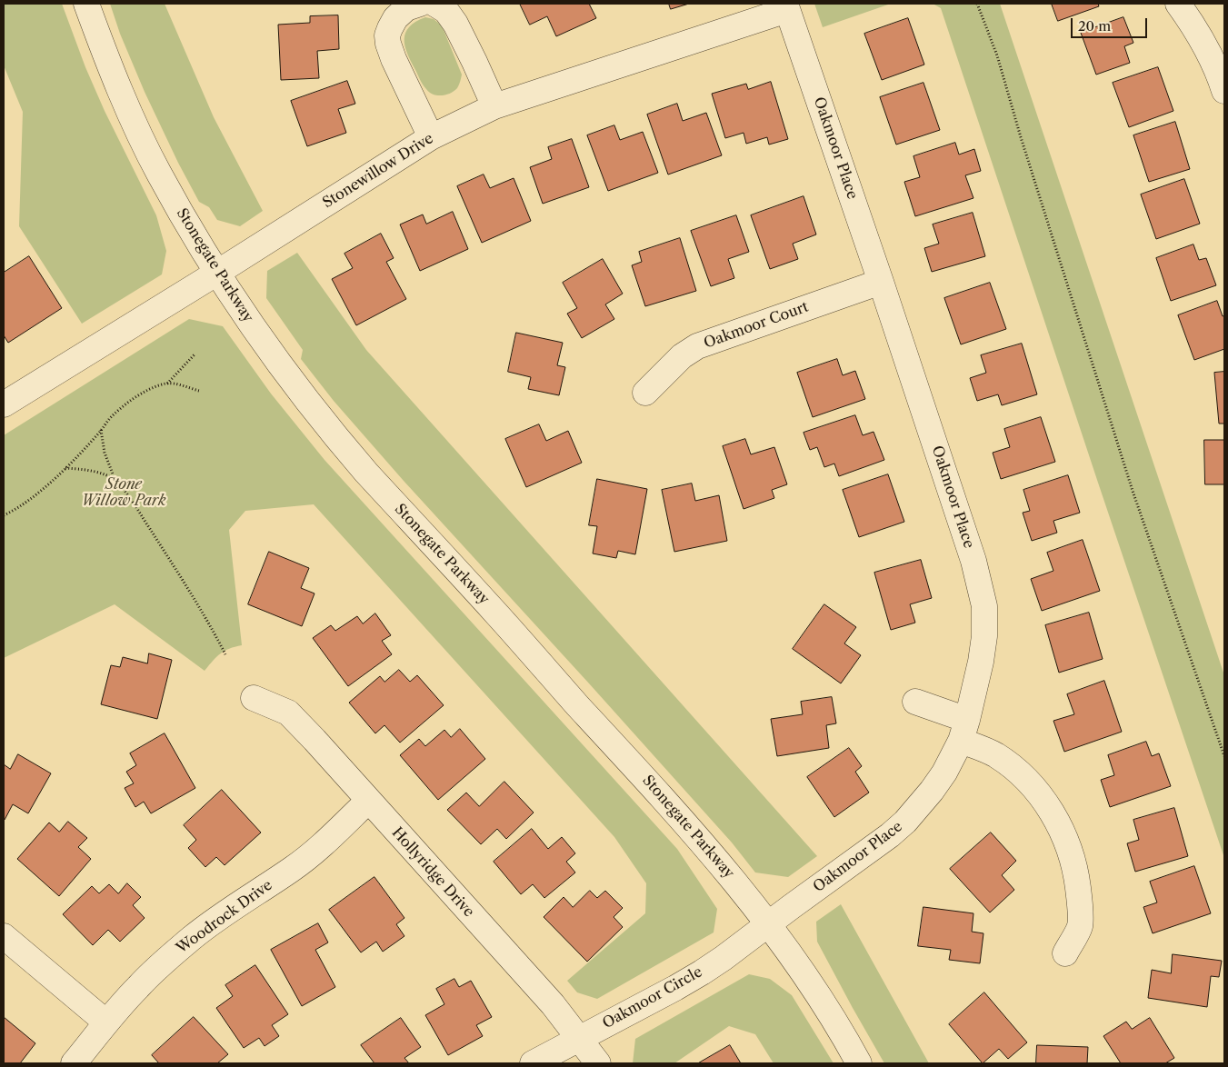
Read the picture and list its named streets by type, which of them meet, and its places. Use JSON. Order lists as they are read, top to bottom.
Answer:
{
  "streets": {
    "street": [
      "Oakmoor Place",
      "Stonewillow Drive",
      "Stonegate Parkway",
      "Oakmoor Court",
      "Hollyridge Drive",
      "Woodrock Drive",
      "Oakmoor Circle"
    ]
  },
  "crossings": [
    ["Oakmoor Place", "Stonewillow Drive"],
    ["Oakmoor Place", "Stonegate Parkway"],
    ["Oakmoor Place", "Oakmoor Court"],
    ["Oakmoor Place", "Oakmoor Circle"],
    ["Stonewillow Drive", "Stonegate Parkway"],
    ["Stonegate Parkway", "Oakmoor Circle"],
    ["Hollyridge Drive", "Woodrock Drive"],
    ["Hollyridge Drive", "Oakmoor Circle"]
  ],
  "parks": ["Stone Willow Park"],
  "scale_bar": "20 m"
}
